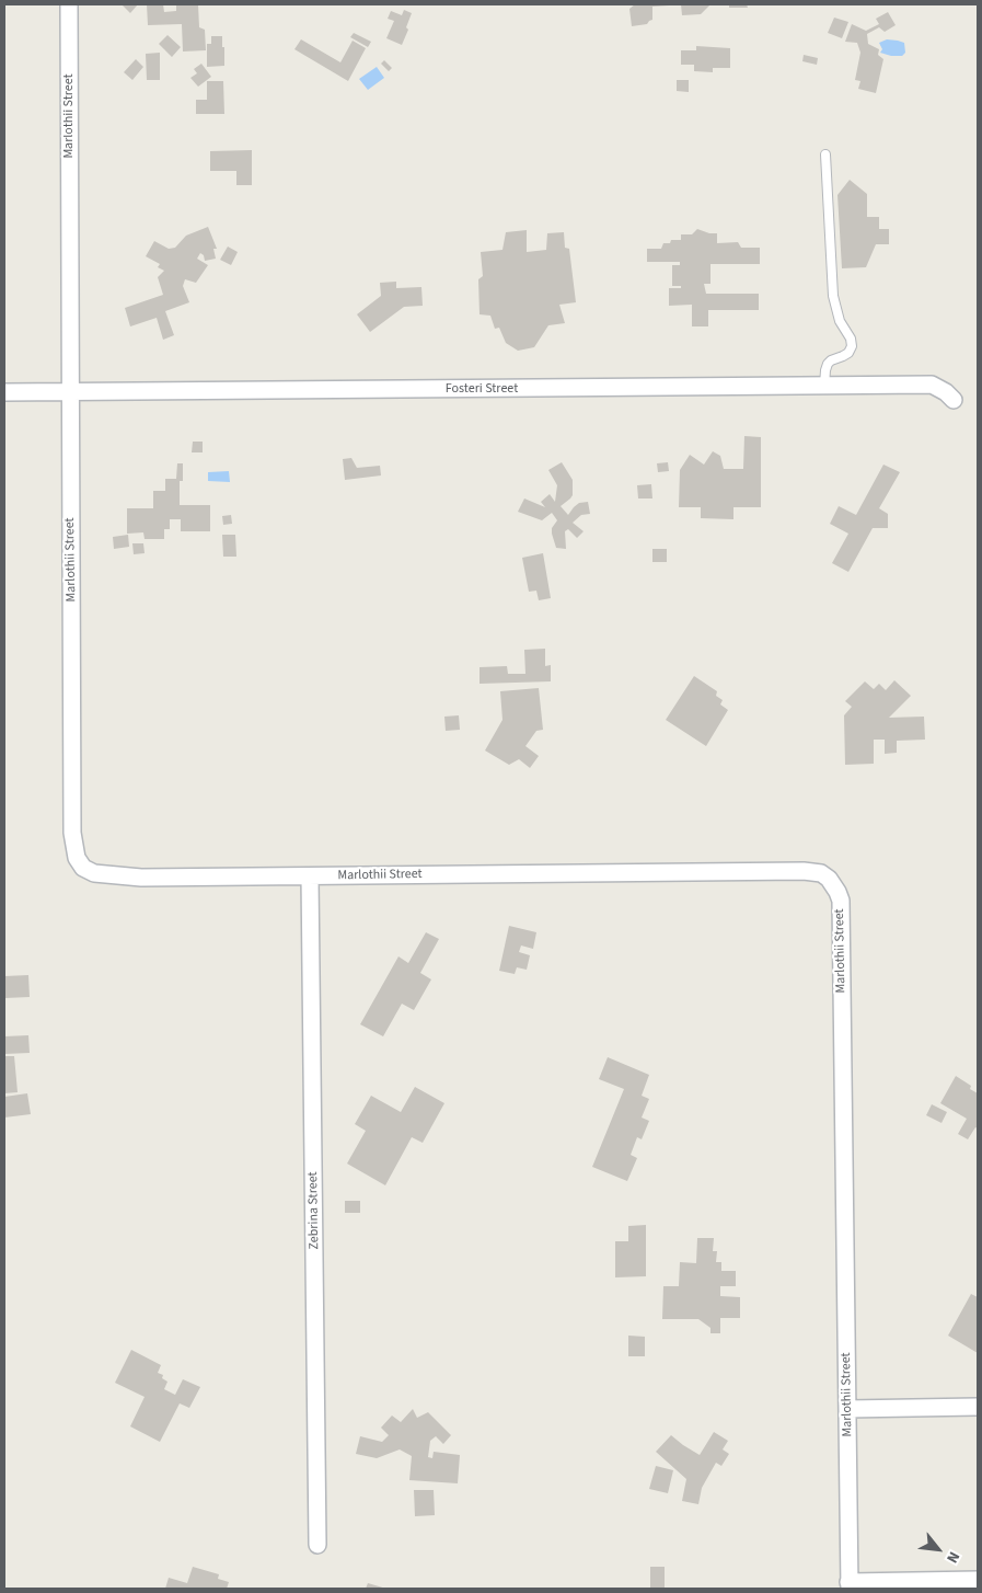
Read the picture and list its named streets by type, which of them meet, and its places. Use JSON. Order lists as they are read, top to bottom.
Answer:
{
  "streets": {
    "street": ["Marlothii Street", "Fosteri Street", "Zebrina Street"]
  },
  "crossings": [
    ["Marlothii Street", "Fosteri Street"],
    ["Marlothii Street", "Zebrina Street"]
  ],
  "north": "bottom right"
}
